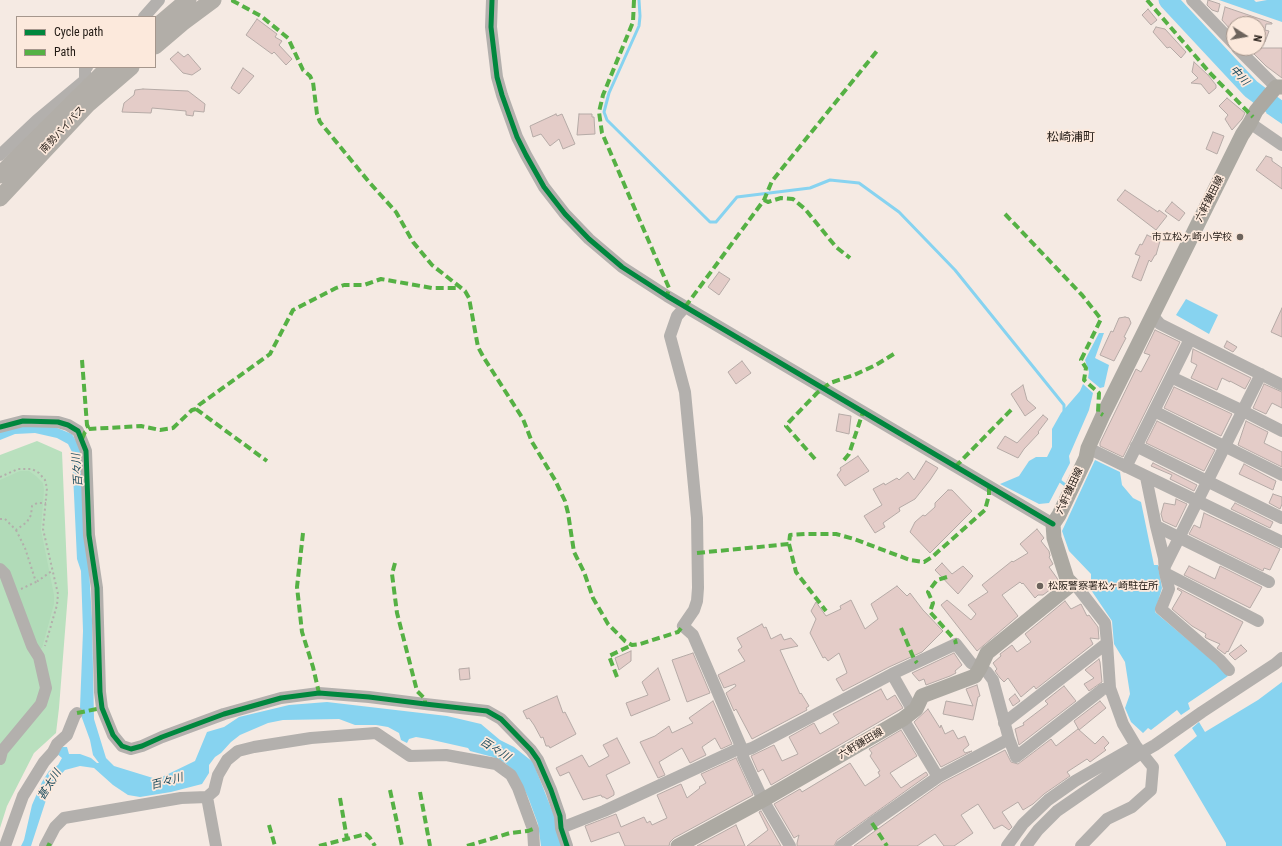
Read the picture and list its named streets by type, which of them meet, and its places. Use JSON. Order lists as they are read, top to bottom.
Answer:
{
  "streets": {
    "highway": ["南勢バイパス"],
    "main road": ["六軒鎌田線"]
  },
  "districts": ["松崎浦町"],
  "water": ["中川", "百々川", "甚太川"],
  "places": ["市立松ヶ崎小学校", "松阪警察署松ヶ崎駐在所"],
  "legend": ["Cycle path", "Path"],
  "north": "right"
}
